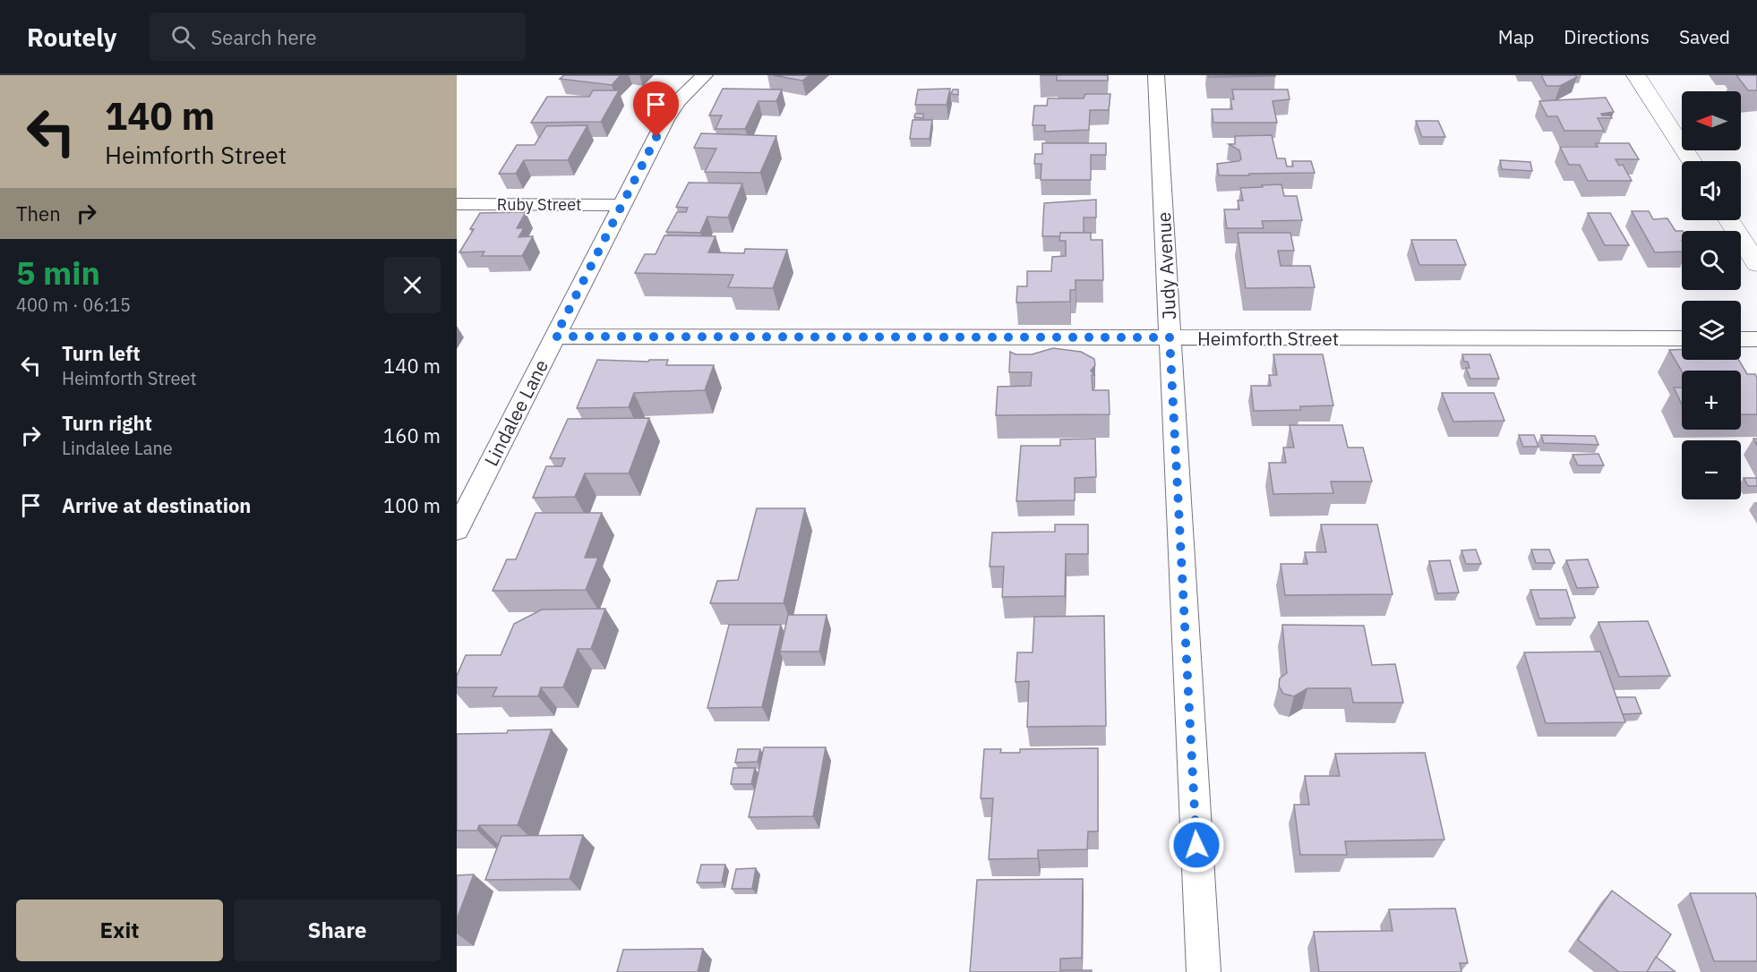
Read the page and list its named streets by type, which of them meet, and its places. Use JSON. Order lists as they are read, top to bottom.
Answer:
{
  "streets": {
    "street": [
      "Ruby Street",
      "Judy Avenue",
      "Heimforth Street",
      "Lindalee Lane"
    ]
  },
  "crossings": [
    ["Ruby Street", "Lindalee Lane"],
    ["Judy Avenue", "Heimforth Street"],
    ["Heimforth Street", "Lindalee Lane"]
  ],
  "north": "left",
  "page": {
    "header": "Routely",
    "search": "Search here",
    "nav": ["Map", "Directions", "Saved"],
    "turn": ["140 m", "Heimforth Street"],
    "map_buttons": ["+", "−"],
    "then": "Then",
    "heading": ["5 min", "400 m · 06:15"],
    "list": [
      {
        "name": "Turn left",
        "note": "Heimforth Street",
        "value": "140 m"
      },
      {
        "name": "Turn right",
        "note": "Lindalee Lane",
        "value": "160 m"
      },
      {
        "name": "Arrive at destination",
        "value": "100 m"
      }
    ],
    "buttons": ["Exit", "Share"]
  }
}
